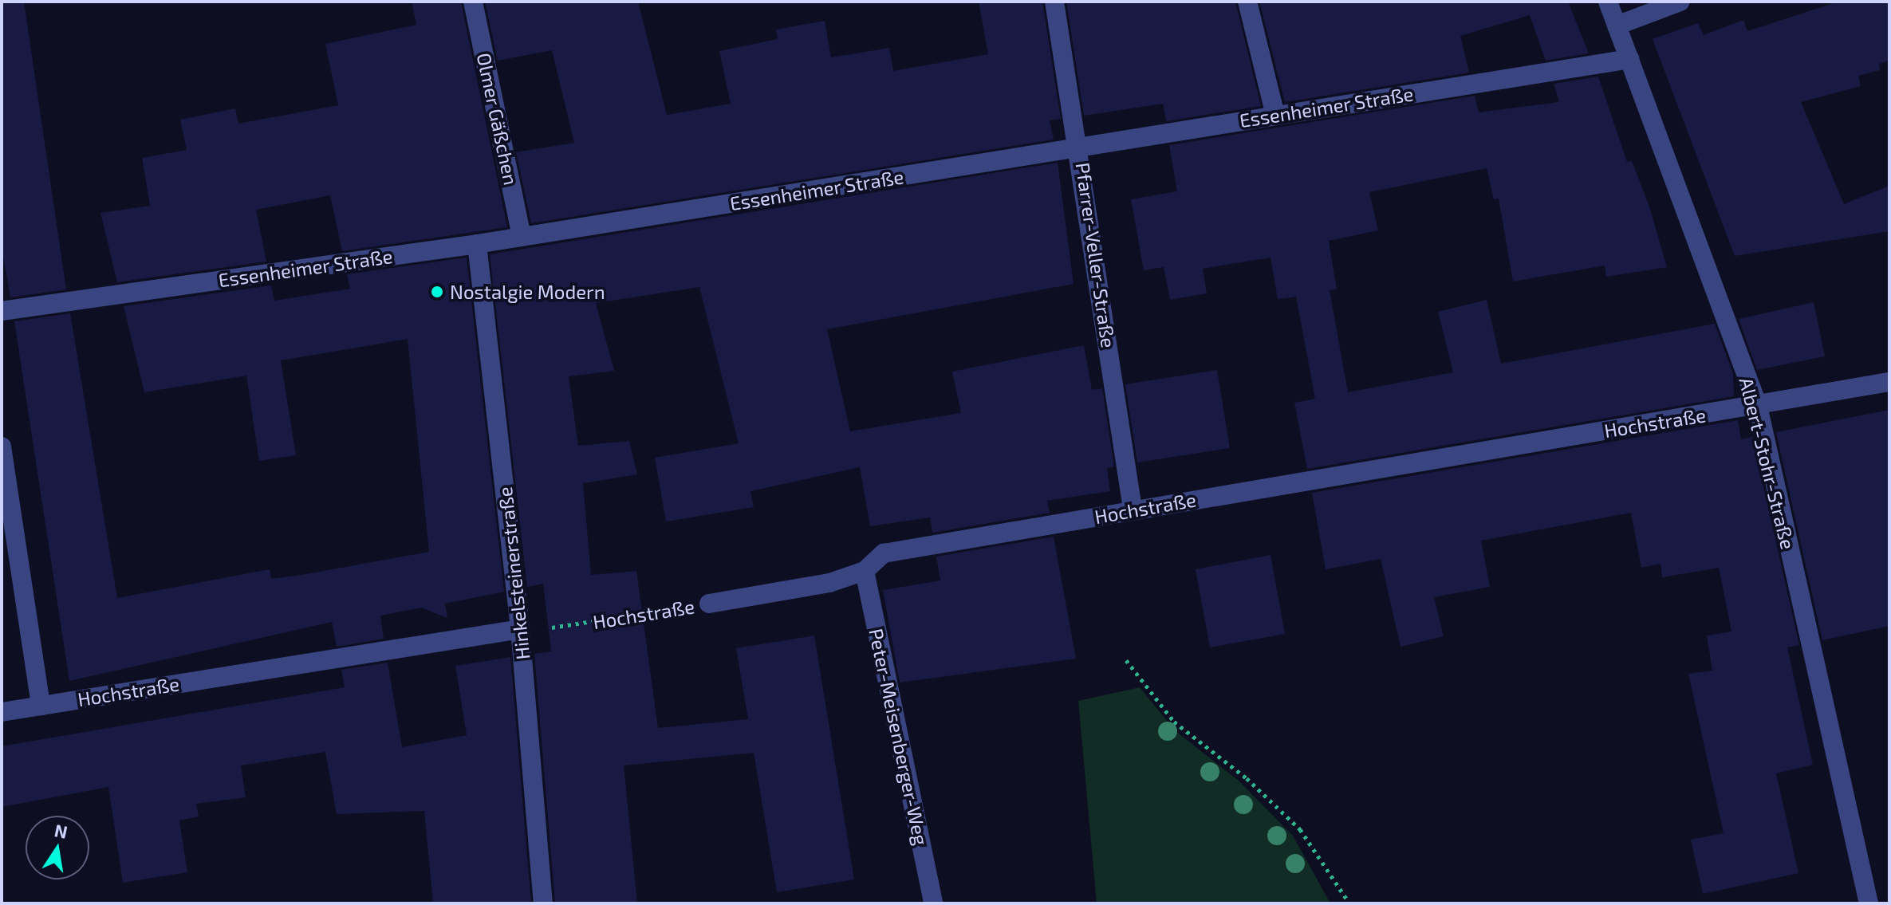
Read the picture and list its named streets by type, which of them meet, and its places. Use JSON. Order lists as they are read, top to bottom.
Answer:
{
  "streets": {
    "street": [
      "Essenheimer Straße",
      "Olmer Gäßchen",
      "Pfarrer-Veller-Straße",
      "Hochstraße",
      "Albert-Stohr-Straße",
      "Hinkelsteinerstraße",
      "Peter-Meisenberger-Weg"
    ]
  },
  "crossings": [
    ["Essenheimer Straße", "Olmer Gäßchen"],
    ["Essenheimer Straße", "Pfarrer-Veller-Straße"],
    ["Essenheimer Straße", "Albert-Stohr-Straße"],
    ["Essenheimer Straße", "Hinkelsteinerstraße"],
    ["Pfarrer-Veller-Straße", "Hochstraße"],
    ["Hochstraße", "Albert-Stohr-Straße"],
    ["Hochstraße", "Hinkelsteinerstraße"],
    ["Hochstraße", "Peter-Meisenberger-Weg"]
  ],
  "places": ["Nostalgie Modern"],
  "north": "top"
}
